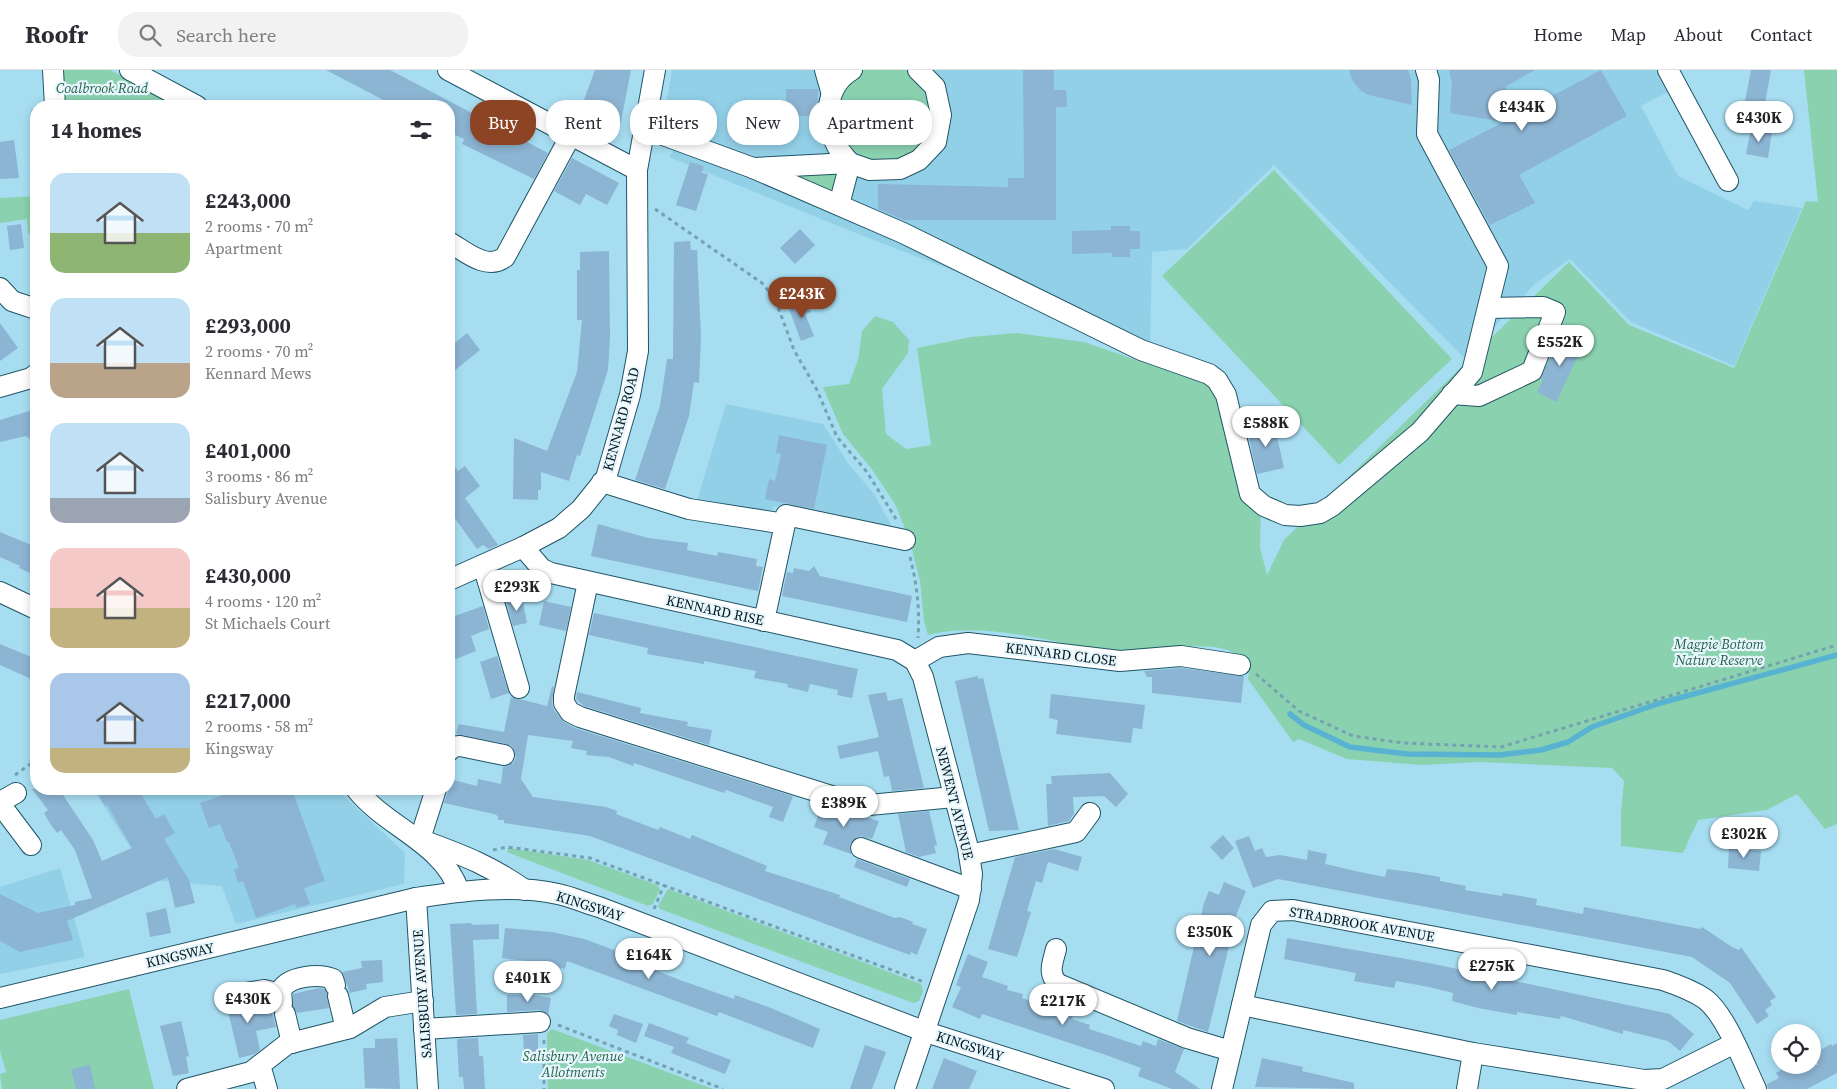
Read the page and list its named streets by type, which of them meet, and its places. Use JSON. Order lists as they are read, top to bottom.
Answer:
{
  "streets": {
    "street": [
      "KENNARD ROAD",
      "KENNARD RISE",
      "KENNARD CLOSE",
      "NEWENT AVENUE",
      "KINGSWAY",
      "STRADBROOK AVENUE",
      "SALISBURY AVENUE"
    ]
  },
  "crossings": [
    ["KENNARD ROAD", "KENNARD RISE"],
    ["KENNARD RISE", "KENNARD CLOSE"],
    ["KENNARD RISE", "NEWENT AVENUE"],
    ["KENNARD CLOSE", "NEWENT AVENUE"],
    ["NEWENT AVENUE", "KINGSWAY"],
    ["KINGSWAY", "SALISBURY AVENUE"]
  ],
  "parks": ["Coalbrook Road", "Magpie Bottom Nature Reserve", "Salisbury Avenue Allotments"],
  "page": {
    "header": "Roofr",
    "search": "Search here",
    "nav": [
      "Home",
      "Map",
      "About",
      "Contact"
    ],
    "price": [
      "£434K",
      "£430K",
      "£243K",
      "£552K",
      "£588K",
      "£293K",
      "£389K",
      "£302K",
      "£350K",
      "£164K",
      "£275K",
      "£401K",
      "£430K",
      "£217K"
    ],
    "chip": [
      "Buy",
      "Rent",
      "Filters",
      "New",
      "Apartment"
    ],
    "heading": "14 homes",
    "list": [
      {
        "name": "£243,000",
        "note": "2 rooms · 70 m² · Apartment"
      },
      {
        "name": "£293,000",
        "note": "2 rooms · 70 m² · Kennard Mews"
      },
      {
        "name": "£401,000",
        "note": "3 rooms · 86 m² · Salisbury Avenue"
      },
      {
        "name": "£430,000",
        "note": "4 rooms · 120 m² · St Michaels Court"
      },
      {
        "name": "£217,000",
        "note": "2 rooms · 58 m² · Kingsway"
      }
    ]
  }
}
